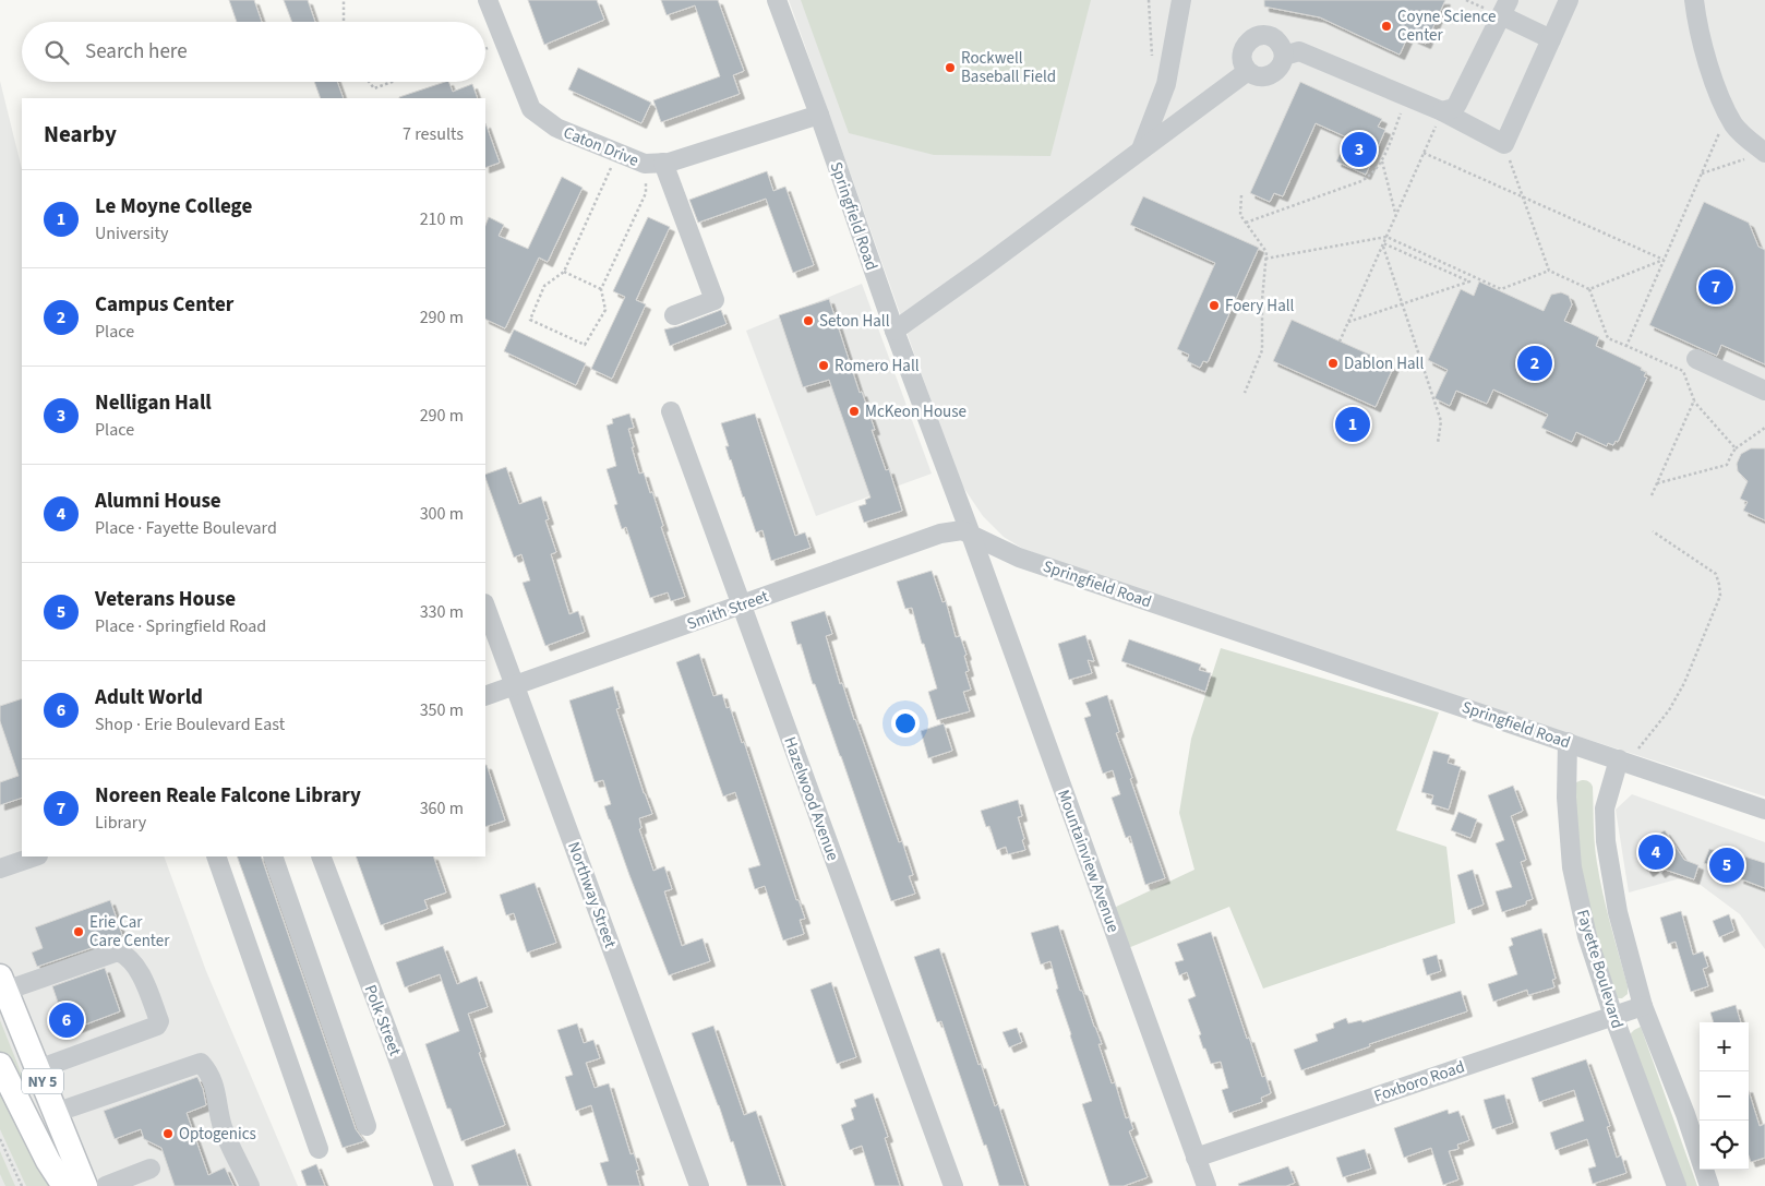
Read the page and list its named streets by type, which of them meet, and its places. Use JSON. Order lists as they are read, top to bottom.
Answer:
{
  "streets": {
    "main road": ["NY 5"],
    "street": [
      "Caton Drive",
      "Springfield Road",
      "Smith Street",
      "Hazelwood Avenue",
      "Mountainview Avenue",
      "Northway Street",
      "Fayette Boulevard",
      "Polk Street",
      "Foxboro Road"
    ]
  },
  "crossings": [
    ["Caton Drive", "Springfield Road"],
    ["Springfield Road", "Smith Street"],
    ["Springfield Road", "Mountainview Avenue"],
    ["Springfield Road", "Fayette Boulevard"],
    ["Smith Street", "Hazelwood Avenue"],
    ["Smith Street", "Mountainview Avenue"],
    ["Smith Street", "Northway Street"],
    ["Mountainview Avenue", "Foxboro Road"],
    ["Fayette Boulevard", "Foxboro Road"]
  ],
  "places": [
    "Coyne Science Center",
    "Rockwell Baseball Field",
    "Foery Hall",
    "Seton Hall",
    "Dablon Hall",
    "Romero Hall",
    "McKeon House",
    "Erie Car Care Center",
    "Optogenics"
  ],
  "page": {
    "search": "Search here",
    "heading": ["Nearby", "7 results"],
    "pins": [
      "3",
      "7",
      "2",
      "1",
      "4",
      "5",
      "6"
    ],
    "list": [
      {
        "mark": "1",
        "name": "Le Moyne College",
        "note": "University",
        "value": "210 m"
      },
      {
        "mark": "2",
        "name": "Campus Center",
        "note": "Place",
        "value": "290 m"
      },
      {
        "mark": "3",
        "name": "Nelligan Hall",
        "note": "Place",
        "value": "290 m"
      },
      {
        "mark": "4",
        "name": "Alumni House",
        "note": "Place · Fayette Boulevard",
        "value": "300 m"
      },
      {
        "mark": "5",
        "name": "Veterans House",
        "note": "Place · Springfield Road",
        "value": "330 m"
      },
      {
        "mark": "6",
        "name": "Adult World",
        "note": "Shop · Erie Boulevard East",
        "value": "350 m"
      },
      {
        "mark": "7",
        "name": "Noreen Reale Falcone Library",
        "note": "Library",
        "value": "360 m"
      }
    ],
    "map_buttons": ["+", "−"]
  }
}
